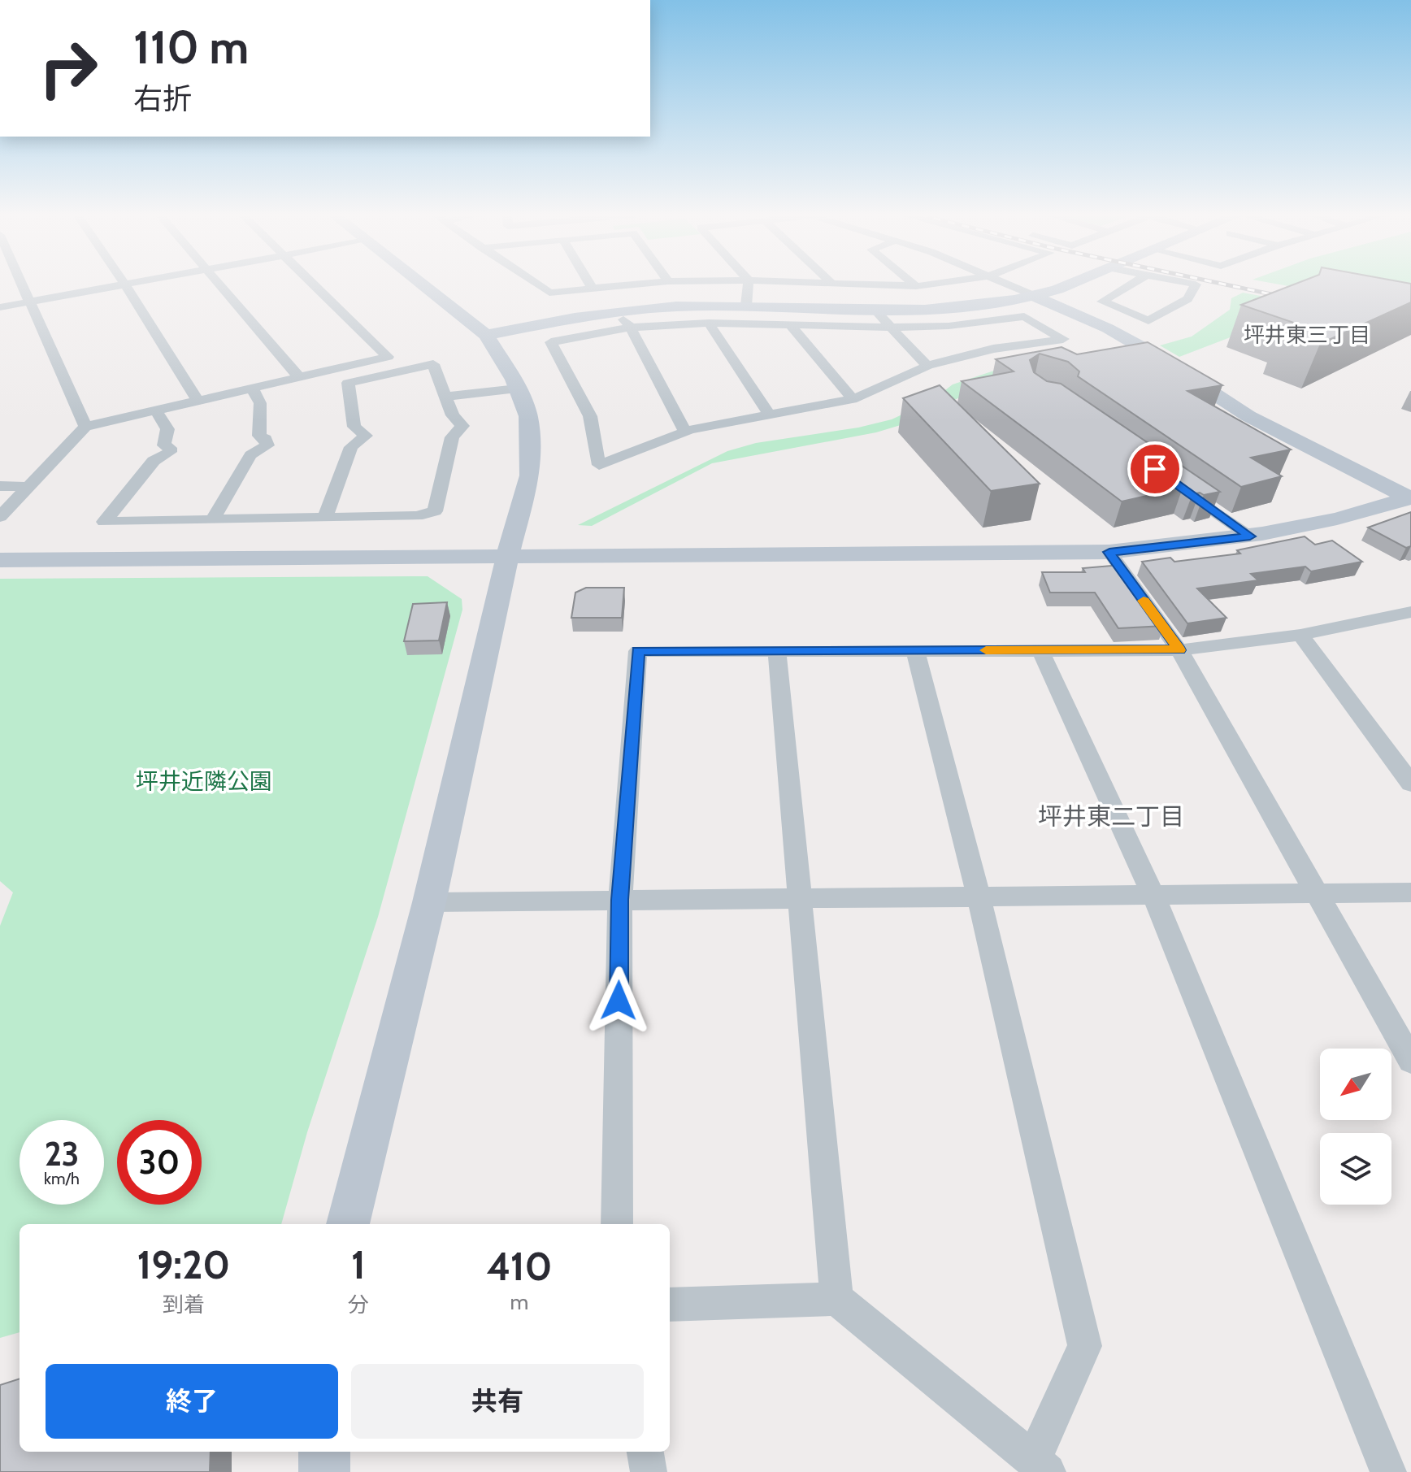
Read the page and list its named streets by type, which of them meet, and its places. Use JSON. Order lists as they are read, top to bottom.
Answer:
{
  "districts": ["坪井東三丁目", "坪井東二丁目"],
  "parks": ["坪井近隣公園"],
  "north": "bottom left",
  "page": {
    "turn": ["110 m", "右折"],
    "speed": "23 km/h",
    "limit": "30",
    "eta": [
      "19:20",
      "到着",
      "1",
      "分",
      "410",
      "m"
    ],
    "buttons": ["終了", "共有"]
  }
}
